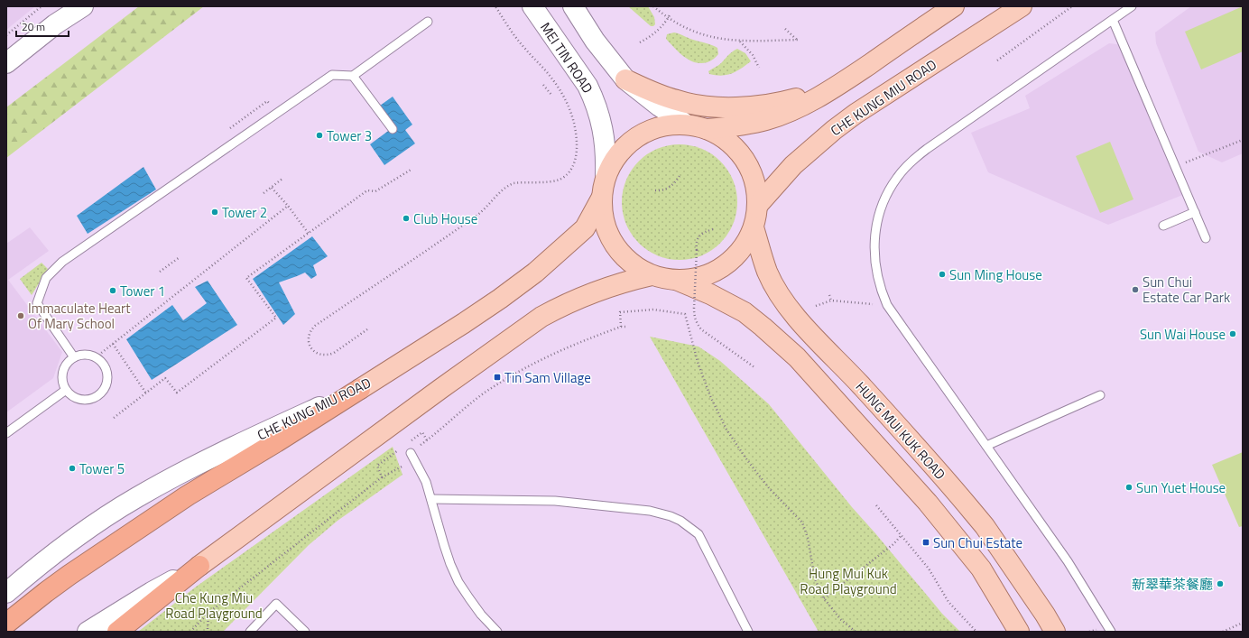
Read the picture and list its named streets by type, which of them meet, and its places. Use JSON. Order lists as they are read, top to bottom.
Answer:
{
  "streets": {
    "main road": ["MEI TIN ROAD", "CHE KUNG MIU ROAD", "HUNG MUI KUK ROAD"]
  },
  "crossings": [
    ["MEI TIN ROAD", "CHE KUNG MIU ROAD"],
    ["CHE KUNG MIU ROAD", "HUNG MUI KUK ROAD"]
  ],
  "parks": ["Hung Mui Kuk Road Playground", "Che Kung Miu Road Playground"],
  "places": {
    "other": [
      "Tower 3",
      "Tower 2",
      "Club House",
      "Sun Ming House",
      "Sun Chui Estate Car Park",
      "Tower 1",
      "Immaculate Heart Of Mary School",
      "Sun Wai House",
      "Tower 5",
      "Sun Yuet House",
      "新翠華茶餐廳"
    ],
    "transit": ["Tin Sam Village", "Sun Chui Estate"]
  },
  "scale_bar": "20 m"
}
